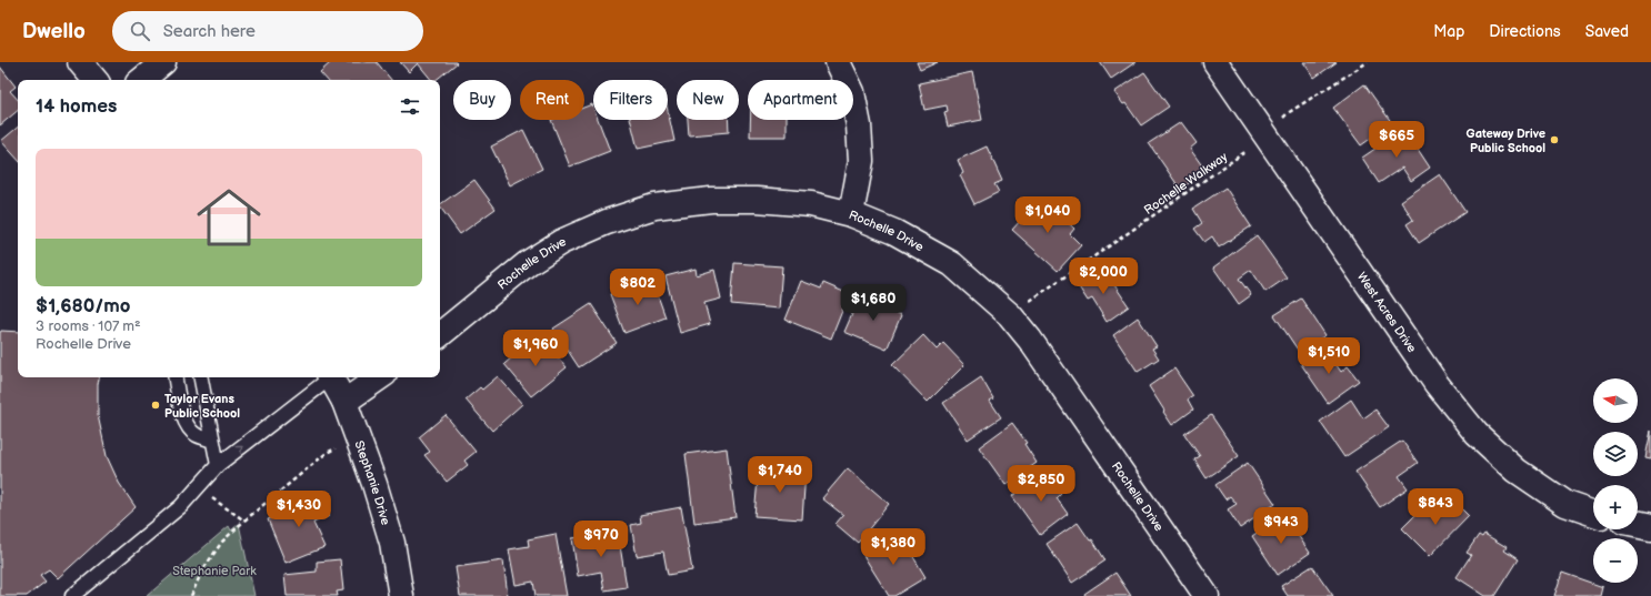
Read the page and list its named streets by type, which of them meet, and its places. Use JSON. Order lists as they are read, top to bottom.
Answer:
{
  "streets": {
    "street": ["Rochelle Drive", "West Acres Drive", "Stephanie Drive"],
    "path": ["Rochelle Walkway"]
  },
  "crossings": [
    ["Rochelle Walkway", "Rochelle Drive"],
    ["Rochelle Walkway", "West Acres Drive"]
  ],
  "parks": ["Stephanie Park"],
  "places": ["Gateway Drive Public School", "Taylor Evans Public School"],
  "north": "left",
  "page": {
    "header": "Dwello",
    "search": "Search here",
    "nav": ["Map", "Directions", "Saved"],
    "chip": [
      "Buy",
      "Rent",
      "Filters",
      "New",
      "Apartment"
    ],
    "heading": "14 homes",
    "price": [
      "$665",
      "$1,040",
      "$2,000",
      "$802",
      "$1,680",
      "$1,960",
      "$1,510",
      "$1,740",
      "$2,850",
      "$843",
      "$1,430",
      "$943",
      "$970",
      "$1,380"
    ],
    "list": [
      {
        "name": "$1,680/mo",
        "note": "3 rooms · 107 m² · Rochelle Drive"
      }
    ],
    "map_buttons": ["+", "−"]
  }
}
